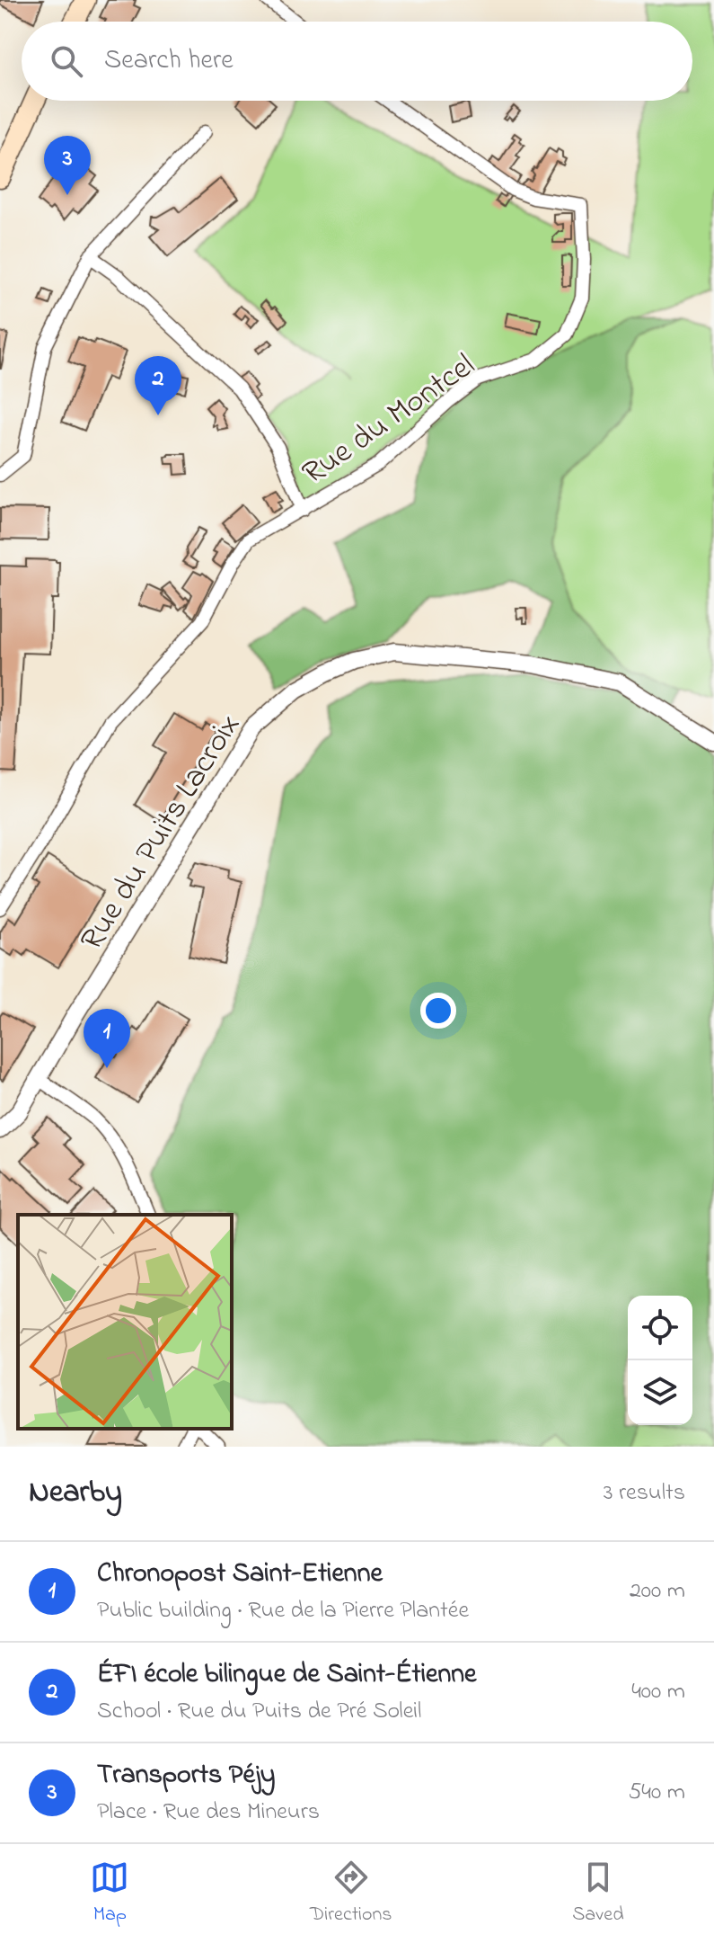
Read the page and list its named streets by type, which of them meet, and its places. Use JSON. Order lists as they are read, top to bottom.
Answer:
{
  "streets": {
    "street": ["Rue du Montcel", "Rue du Puits Lacroix"]
  },
  "page": {
    "search": "Search here",
    "pins": ["3", "2", "1"],
    "heading": ["Nearby", "3 results"],
    "list": [
      {
        "mark": "1",
        "name": "Chronopost Saint-Etienne",
        "note": "Public building · Rue de la Pierre Plantée",
        "value": "200 m"
      },
      {
        "mark": "2",
        "name": "ÉFI école bilingue de Saint-Étienne",
        "note": "School · Rue du Puits de Pré Soleil",
        "value": "400 m"
      },
      {
        "mark": "3",
        "name": "Transports Péjy",
        "note": "Place · Rue des Mineurs",
        "value": "540 m"
      }
    ],
    "nav": ["Map", "Directions", "Saved"]
  }
}
